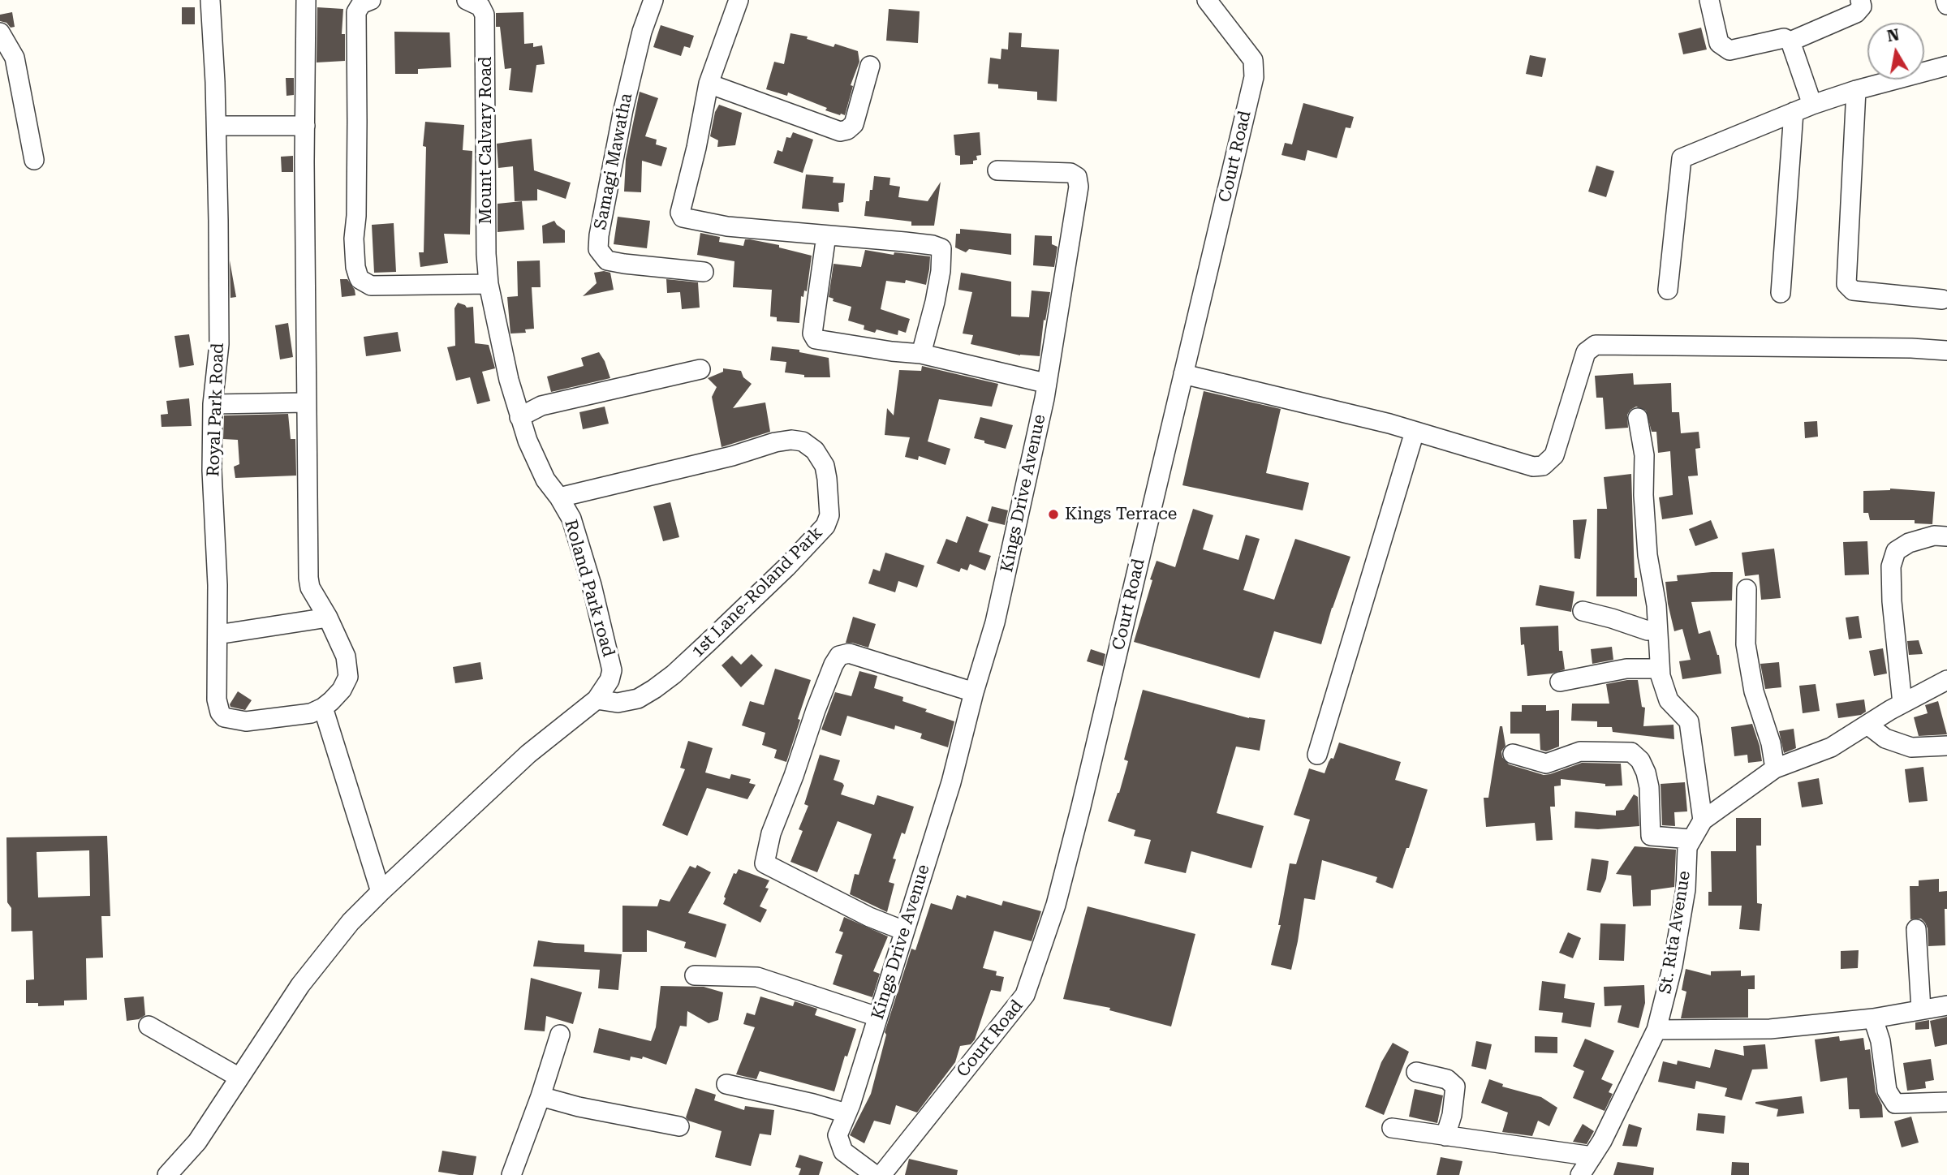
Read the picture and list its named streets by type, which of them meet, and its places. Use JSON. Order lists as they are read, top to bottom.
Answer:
{
  "streets": {
    "street": [
      "Mount Calvary Road",
      "Court Road",
      "Samagi Mawatha",
      "Royal Park Road",
      "Kings Drive Avenue",
      "Roland Park road",
      "1st Lane-Roland Park",
      "St. Rita Avenue"
    ]
  },
  "crossings": [
    ["Mount Calvary Road", "Roland Park road"],
    ["Roland Park road", "1st Lane-Roland Park"]
  ],
  "places": ["Kings Terrace"],
  "north": "top"
}
